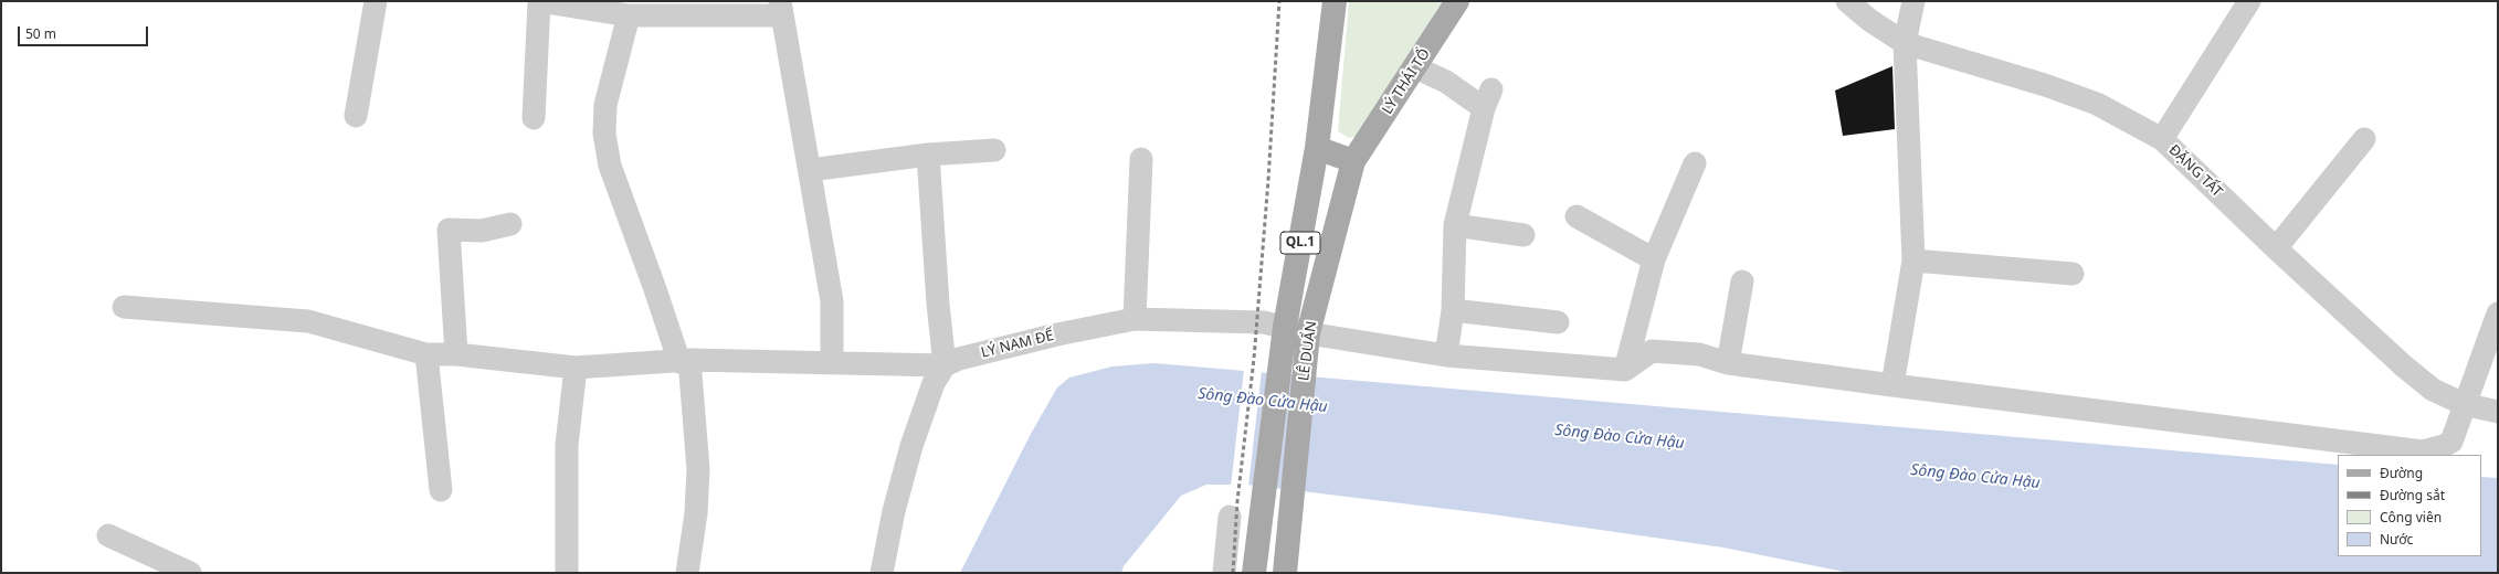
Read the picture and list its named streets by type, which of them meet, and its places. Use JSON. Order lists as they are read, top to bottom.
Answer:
{
  "streets": {
    "main road": ["LÝ THÁI TỔ", "QL.1", "LÊ DUẨN"],
    "street": ["ĐẶNG TẤT", "LÝ NAM ĐẾ"]
  },
  "crossings": [
    ["LÝ THÁI TỔ", "LÊ DUẨN"],
    ["QL.1", "LÊ DUẨN"],
    ["LÝ NAM ĐẾ", "LÊ DUẨN"]
  ],
  "water": ["Sông Đào Cửa Hậu"],
  "legend": [
    "Đường",
    "Đường sắt",
    "Công viên",
    "Nước"
  ],
  "scale_bar": "50 m"
}
